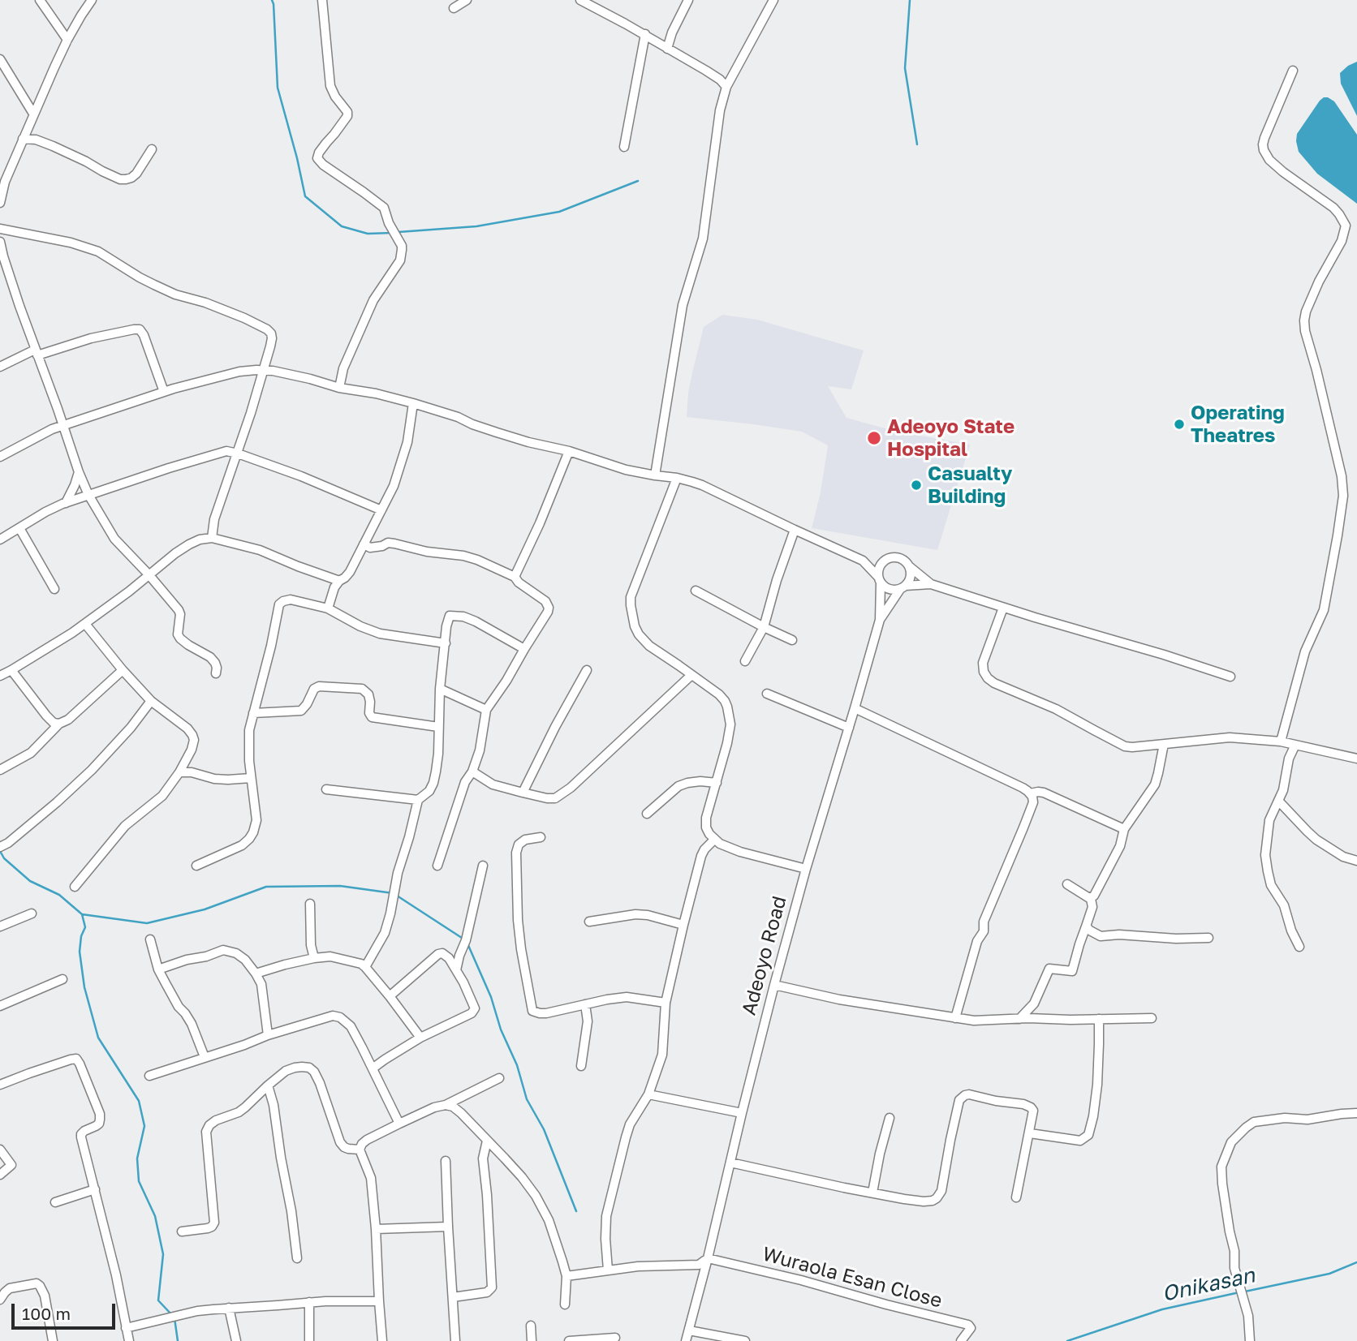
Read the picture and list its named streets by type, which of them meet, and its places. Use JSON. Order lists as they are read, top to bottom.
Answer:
{
  "streets": {
    "street": ["Adeoyo Road", "Wuraola Esan Close"]
  },
  "crossings": [
    ["Adeoyo Road", "Wuraola Esan Close"]
  ],
  "water": ["Onikasan"],
  "places": ["Operating Theatres", "Adeoyo State Hospital", "Casualty Building"],
  "scale_bar": "100 m"
}
